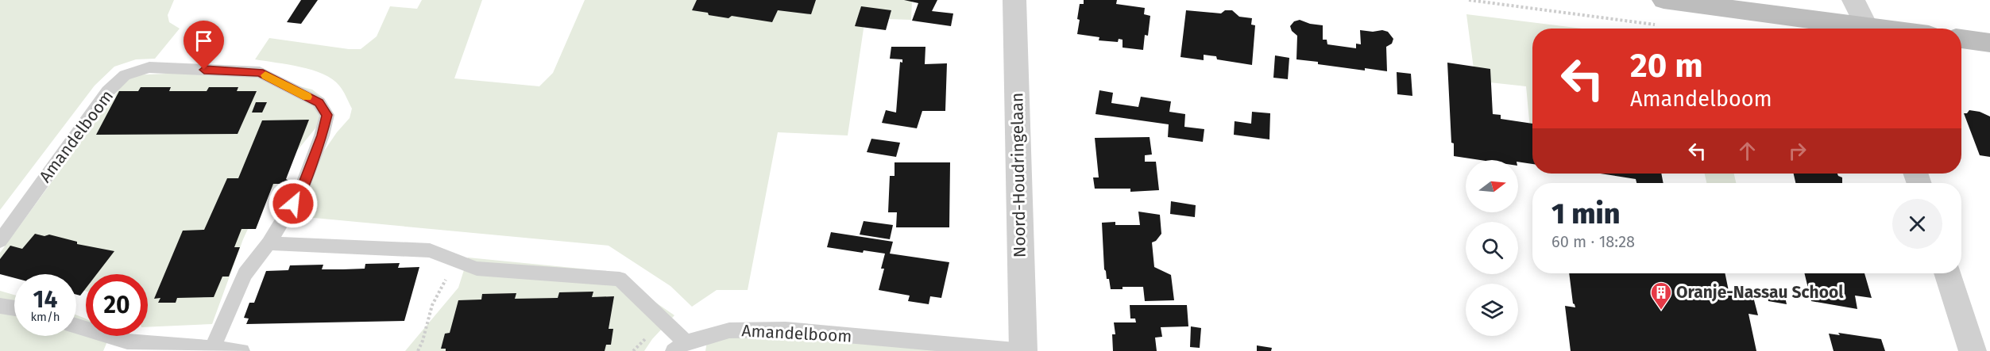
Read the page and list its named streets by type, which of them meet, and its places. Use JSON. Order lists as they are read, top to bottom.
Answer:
{
  "streets": {
    "street": ["Noord-Houdringelaan"],
    "lane": ["Amandelboom"]
  },
  "crossings": [
    ["Amandelboom", "Noord-Houdringelaan"]
  ],
  "places": {
    "building": ["Oranje-Nassau School"]
  },
  "north": "right",
  "page": {
    "turn": ["20 m", "Amandelboom"],
    "heading": ["1 min", "60 m · 18:28"],
    "speed": "14 km/h",
    "limit": "20"
  }
}
